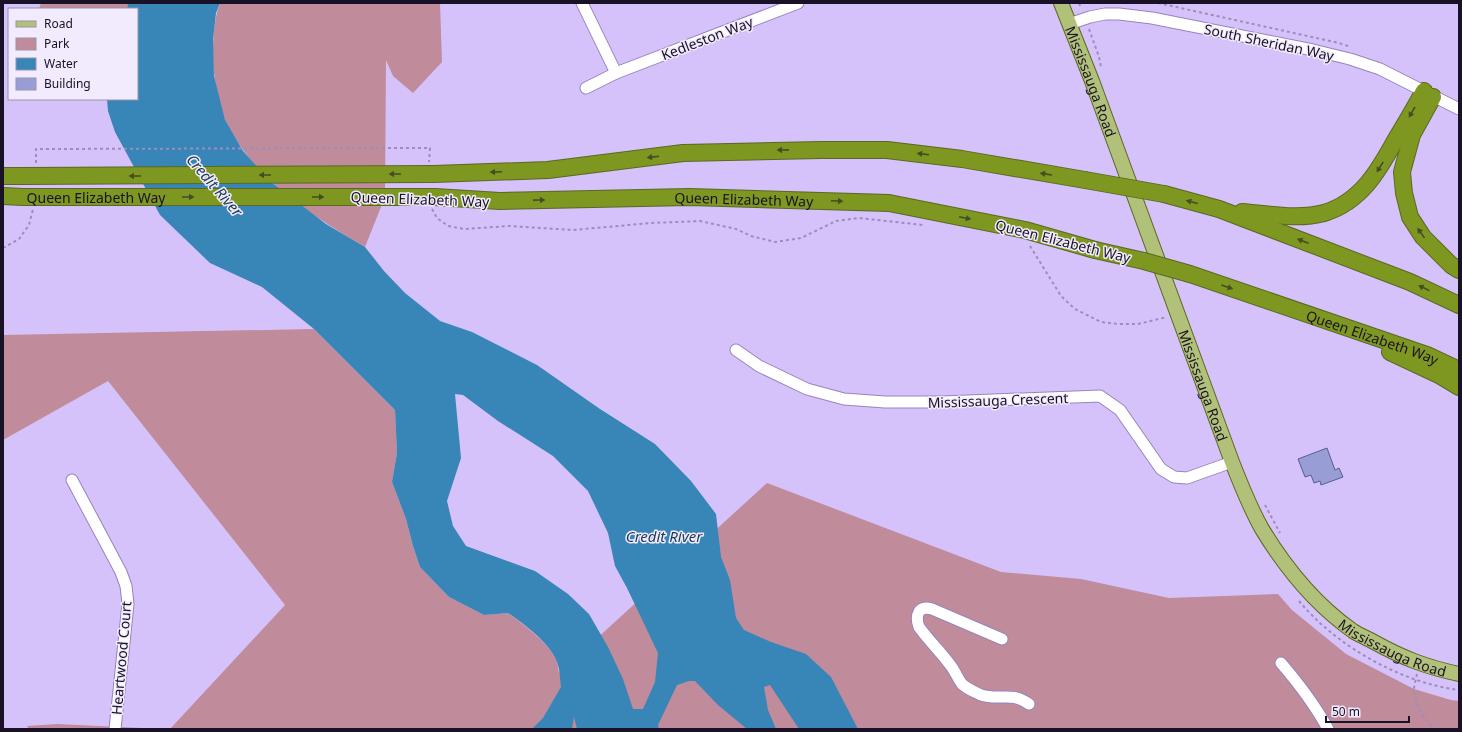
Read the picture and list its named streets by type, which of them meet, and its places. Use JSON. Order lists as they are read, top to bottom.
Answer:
{
  "streets": {
    "highway": ["Queen Elizabeth Way"],
    "main road": ["Mississauga Road"],
    "street": [
      "Kedleston Way",
      "South Sheridan Way",
      "Mississauga Crescent",
      "Heartwood Court"
    ]
  },
  "crossings": [
    ["South Sheridan Way", "Mississauga Road"],
    ["Mississauga Road", "Mississauga Crescent"]
  ],
  "water": ["Credit River"],
  "legend": [
    "Road",
    "Park",
    "Water",
    "Building"
  ],
  "scale_bar": "50 m"
}
